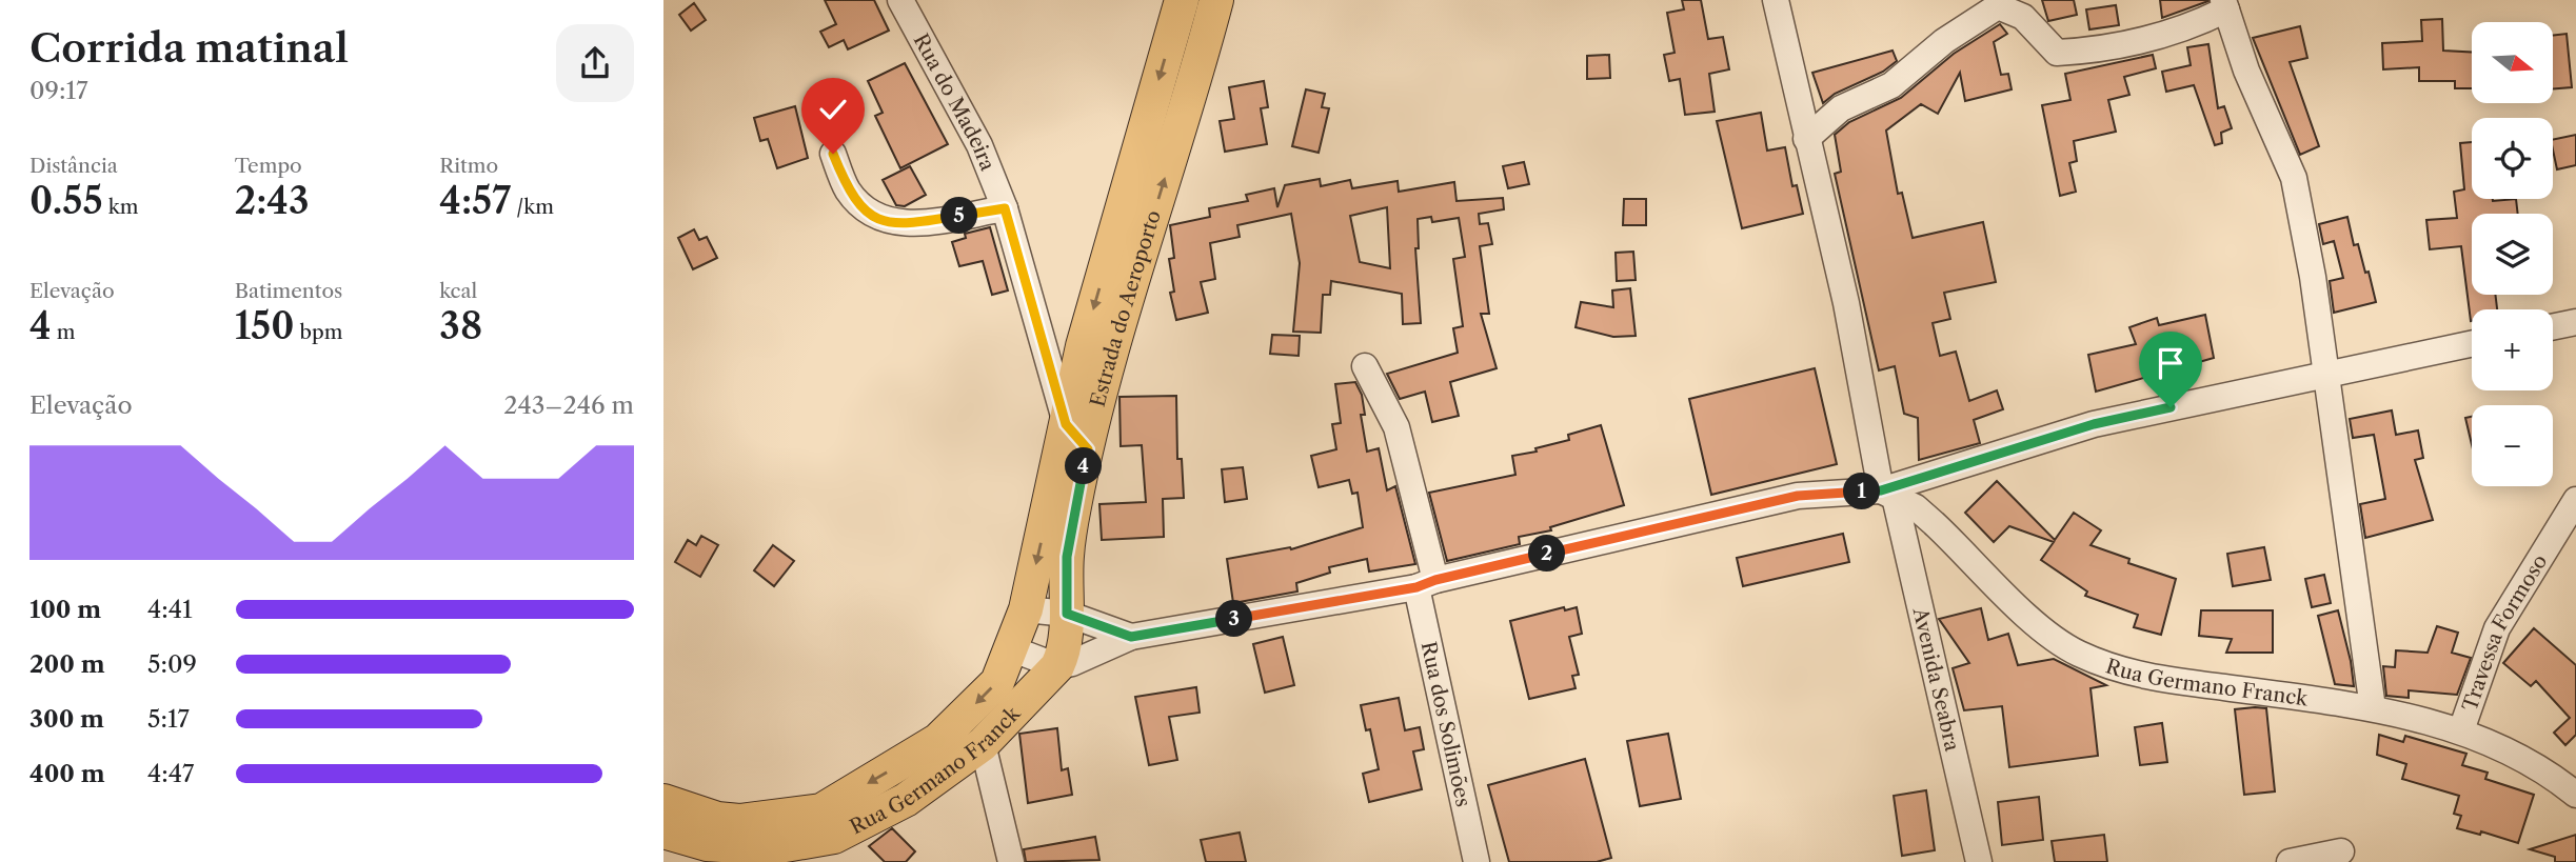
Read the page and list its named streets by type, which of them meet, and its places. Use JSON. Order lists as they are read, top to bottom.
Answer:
{
  "streets": {
    "main road": ["Estrada do Aeroporto", "Rua Germano Franck"],
    "street": [
      "Rua do Madeira",
      "Travessa Formoso",
      "Avenida Seabra",
      "Rua dos Solimões"
    ]
  },
  "crossings": [
    ["Rua do Madeira", "Estrada do Aeroporto"],
    ["Estrada do Aeroporto", "Rua Germano Franck"],
    ["Travessa Formoso", "Rua Germano Franck"],
    ["Avenida Seabra", "Rua Germano Franck"],
    ["Rua Germano Franck", "Rua dos Solimões"]
  ],
  "north": "right",
  "page": {
    "heading": ["Corrida matinal", "09:17"],
    "map_buttons": ["+", "−"],
    "stats": [
      ["Distância", "0.55 km"],
      ["Tempo", "2:43"],
      ["Ritmo", "4:57 /km"],
      ["Elevação", "4 m"],
      ["Batimentos", "150 bpm"],
      ["kcal", "38"]
    ],
    "pins": [
      "5",
      "4",
      "1",
      "2",
      "3"
    ],
    "chart": ["Elevação", "243–246 m"],
    "list": [
      {
        "name": "100 m",
        "note": "4:41"
      },
      {
        "name": "200 m",
        "note": "5:09"
      },
      {
        "name": "300 m",
        "note": "5:17"
      },
      {
        "name": "400 m",
        "note": "4:47"
      }
    ]
  }
}
